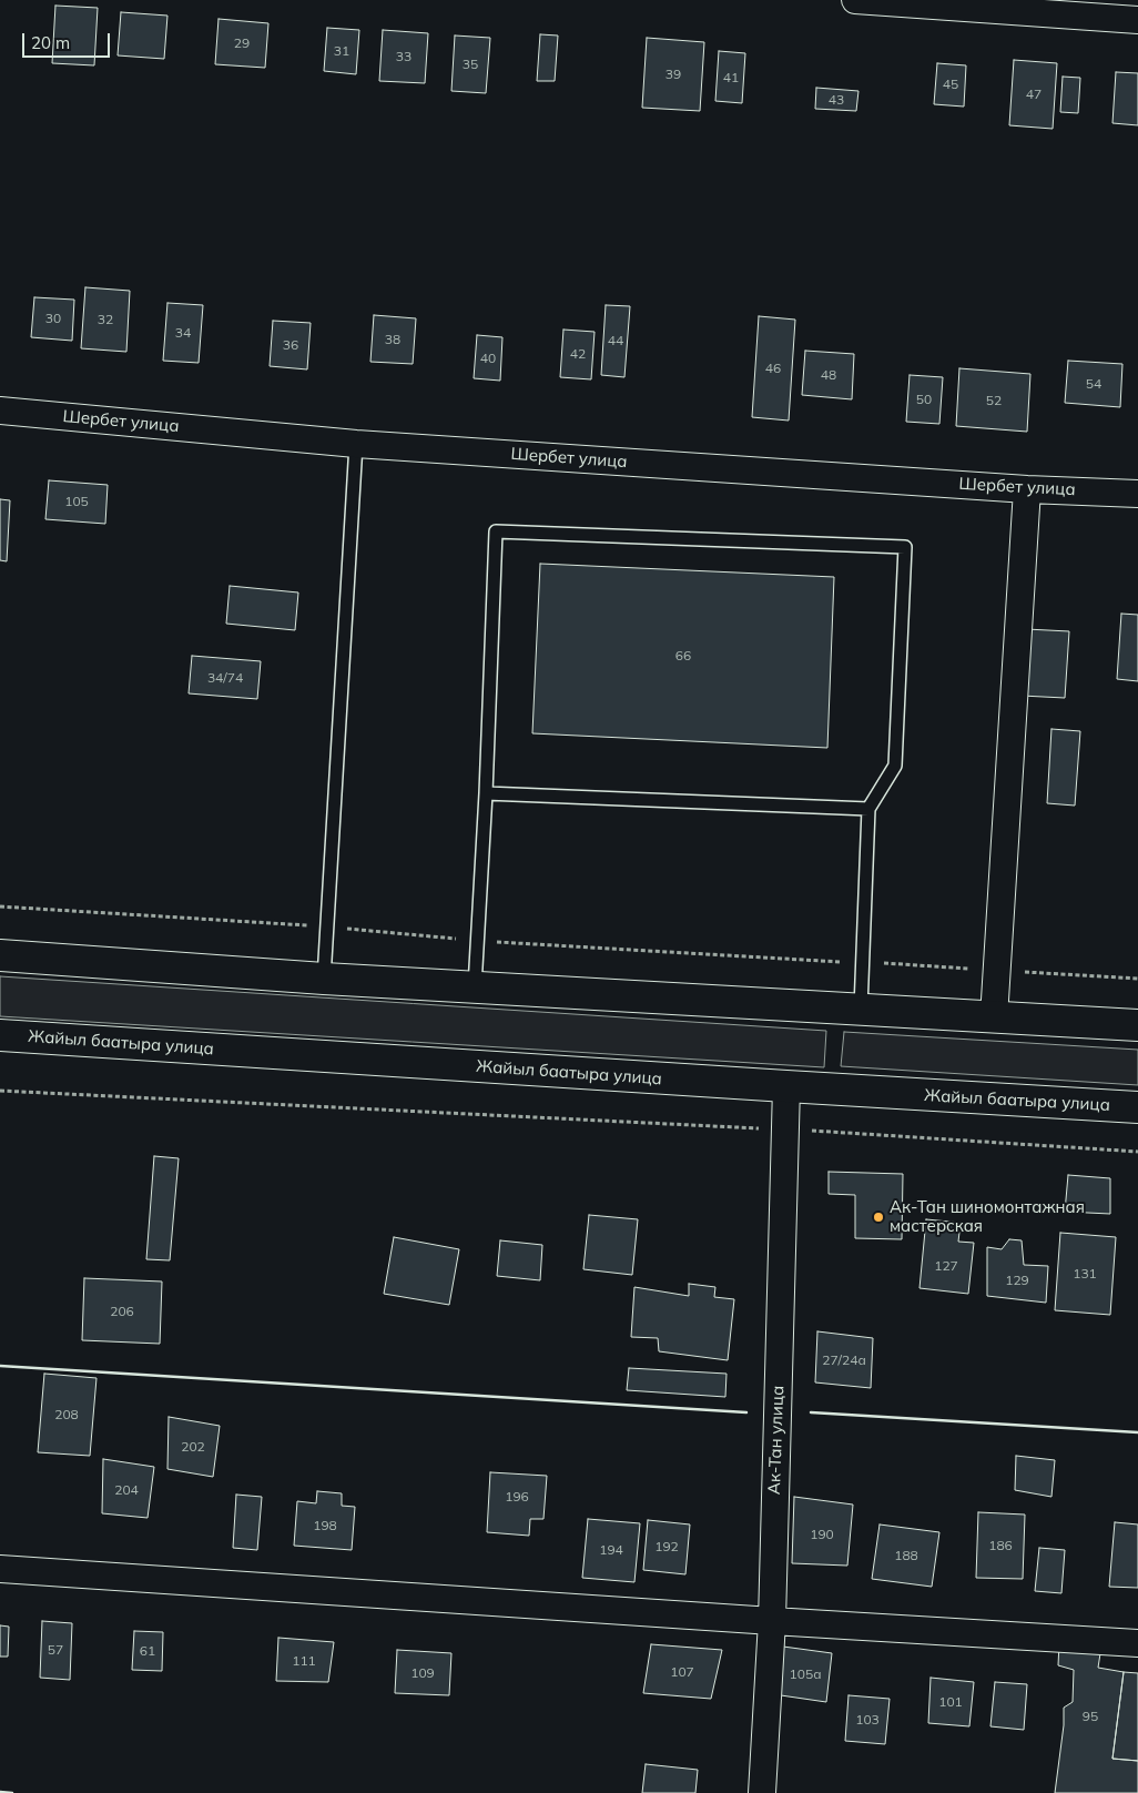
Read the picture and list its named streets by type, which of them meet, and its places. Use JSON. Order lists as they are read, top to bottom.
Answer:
{
  "streets": {
    "main road": ["Жайыл баатыра улица"],
    "street": ["Шербет улица", "Ак-Тан улица"]
  },
  "crossings": [
    ["Жайыл баатыра улица", "Ак-Тан улица"]
  ],
  "places": ["Ак-Тан шиномонтажная мастерская"],
  "house_numbers": [
    "29",
    "31",
    "33",
    "35",
    "39",
    "41",
    "45",
    "47",
    "43",
    "30",
    "32",
    "34",
    "38",
    "44",
    "36",
    "42",
    "40",
    "46",
    "48",
    "54",
    "50",
    "52",
    "105",
    "66",
    "34/74",
    "127",
    "131",
    "129",
    "206",
    "27/24а",
    "208",
    "202",
    "204",
    "196",
    "198",
    "190",
    "186",
    "192",
    "194",
    "188",
    "57",
    "61",
    "111",
    "107",
    "109",
    "105а",
    "101",
    "95",
    "103"
  ],
  "scale_bar": "20 m"
}
